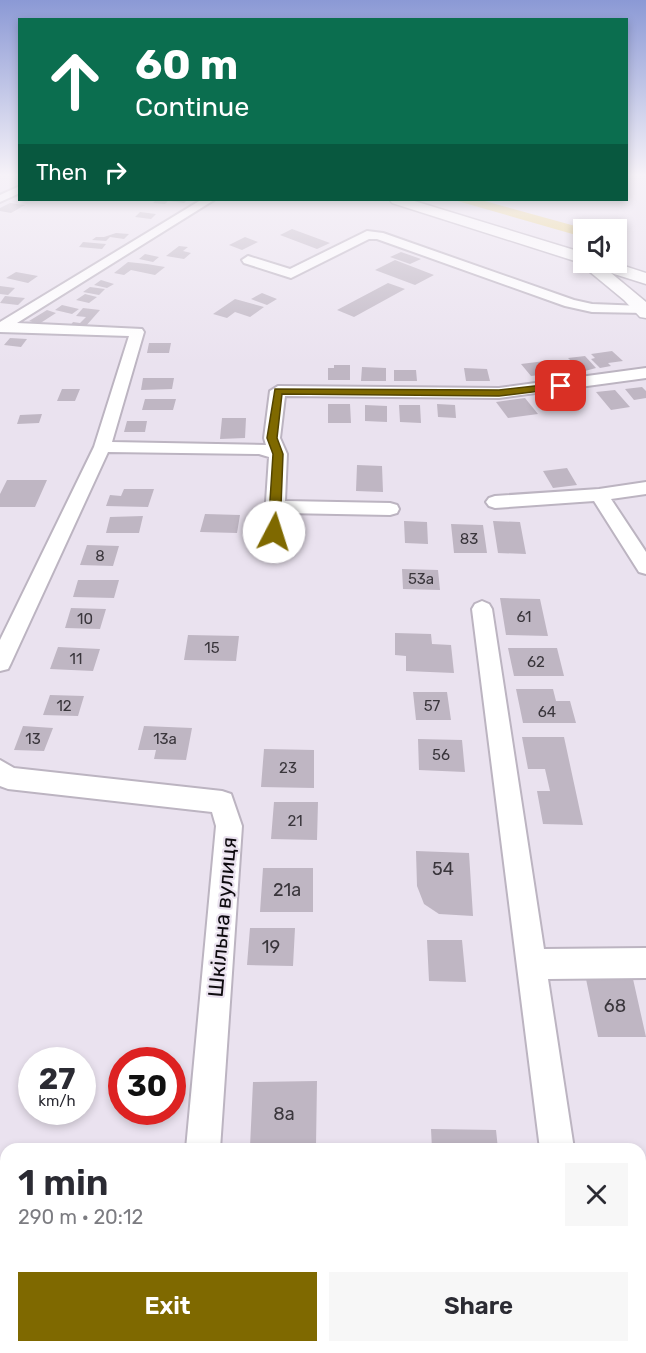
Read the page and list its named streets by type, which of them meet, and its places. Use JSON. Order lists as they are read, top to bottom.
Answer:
{
  "streets": {
    "street": ["Шкільна вулиця"]
  },
  "house_numbers": [
    "83",
    "8",
    "53а",
    "61",
    "10",
    "15",
    "11",
    "62",
    "12",
    "57",
    "64",
    "13",
    "13а",
    "56",
    "23",
    "21",
    "54",
    "21а",
    "19",
    "68",
    "8а"
  ],
  "page": {
    "turn": ["60 m", "Continue"],
    "then": "Then",
    "speed": "27 km/h",
    "limit": "30",
    "heading": ["1 min", "290 m · 20:12"],
    "buttons": ["Exit", "Share"]
  }
}
